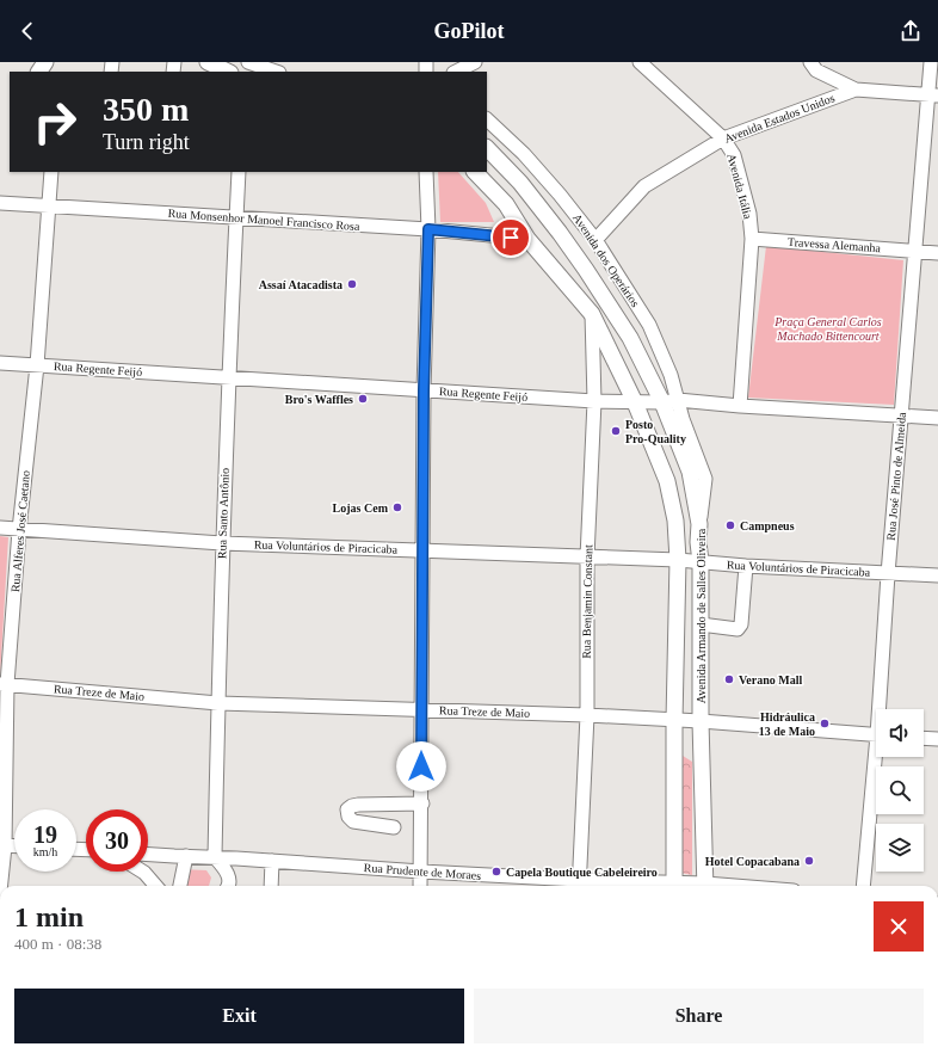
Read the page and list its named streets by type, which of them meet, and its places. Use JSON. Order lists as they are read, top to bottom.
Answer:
{
  "streets": {
    "main road": ["Avenida Armando de Salles Oliveira"],
    "street": [
      "Avenida Estados Unidos",
      "Avenida Itália",
      "Rua Monsenhor Manoel Francisco Rosa",
      "Travessa Alemanha",
      "Avenida dos Operários",
      "Rua Regente Feijó",
      "Rua José Pinto de Almeida",
      "Rua Santo Antônio",
      "Rua Alferes José Caetano",
      "Rua Voluntários de Piracicaba",
      "Rua Benjamin Constant",
      "Rua Treze de Maio",
      "Rua Prudente de Moraes"
    ]
  },
  "crossings": [
    ["Avenida Estados Unidos", "Avenida Itália"],
    ["Avenida Estados Unidos", "Avenida dos Operários"],
    ["Avenida Itália", "Travessa Alemanha"],
    ["Avenida Itália", "Rua Regente Feijó"],
    ["Rua Monsenhor Manoel Francisco Rosa", "Rua Santo Antônio"],
    ["Rua Monsenhor Manoel Francisco Rosa", "Rua Alferes José Caetano"],
    ["Rua Monsenhor Manoel Francisco Rosa", "Avenida Armando de Salles Oliveira"],
    ["Travessa Alemanha", "Rua José Pinto de Almeida"],
    ["Avenida dos Operários", "Rua Regente Feijó"],
    ["Avenida dos Operários", "Avenida Armando de Salles Oliveira"],
    ["Rua Regente Feijó", "Rua José Pinto de Almeida"],
    ["Rua Regente Feijó", "Rua Santo Antônio"],
    ["Rua Regente Feijó", "Rua Alferes José Caetano"],
    ["Rua Regente Feijó", "Rua Benjamin Constant"],
    ["Rua Regente Feijó", "Avenida Armando de Salles Oliveira"],
    ["Rua José Pinto de Almeida", "Rua Voluntários de Piracicaba"],
    ["Rua Santo Antônio", "Rua Voluntários de Piracicaba"],
    ["Rua Santo Antônio", "Rua Treze de Maio"],
    ["Rua Santo Antônio", "Rua Prudente de Moraes"],
    ["Rua Alferes José Caetano", "Rua Voluntários de Piracicaba"],
    ["Rua Alferes José Caetano", "Rua Treze de Maio"],
    ["Rua Voluntários de Piracicaba", "Rua Benjamin Constant"],
    ["Rua Voluntários de Piracicaba", "Avenida Armando de Salles Oliveira"],
    ["Rua Benjamin Constant", "Avenida Armando de Salles Oliveira"],
    ["Rua Benjamin Constant", "Rua Treze de Maio"],
    ["Rua Benjamin Constant", "Rua Prudente de Moraes"],
    ["Avenida Armando de Salles Oliveira", "Rua Treze de Maio"]
  ],
  "parks": ["Praça General Carlos Machado Bittencourt"],
  "places": [
    "Assaí Atacadista",
    "Bro's Waffles",
    "Posto Pro-Quality",
    "Lojas Cem",
    "Campneus",
    "Verano Mall",
    "Hidráulica 13 de Maio",
    "Hotel Copacabana",
    "Capela Boutique Cabeleireiro"
  ],
  "page": {
    "header": "GoPilot",
    "turn": ["350 m", "Turn right"],
    "speed": "19 km/h",
    "limit": "30",
    "heading": ["1 min", "400 m · 08:38"],
    "buttons": ["Exit", "Share"]
  }
}
